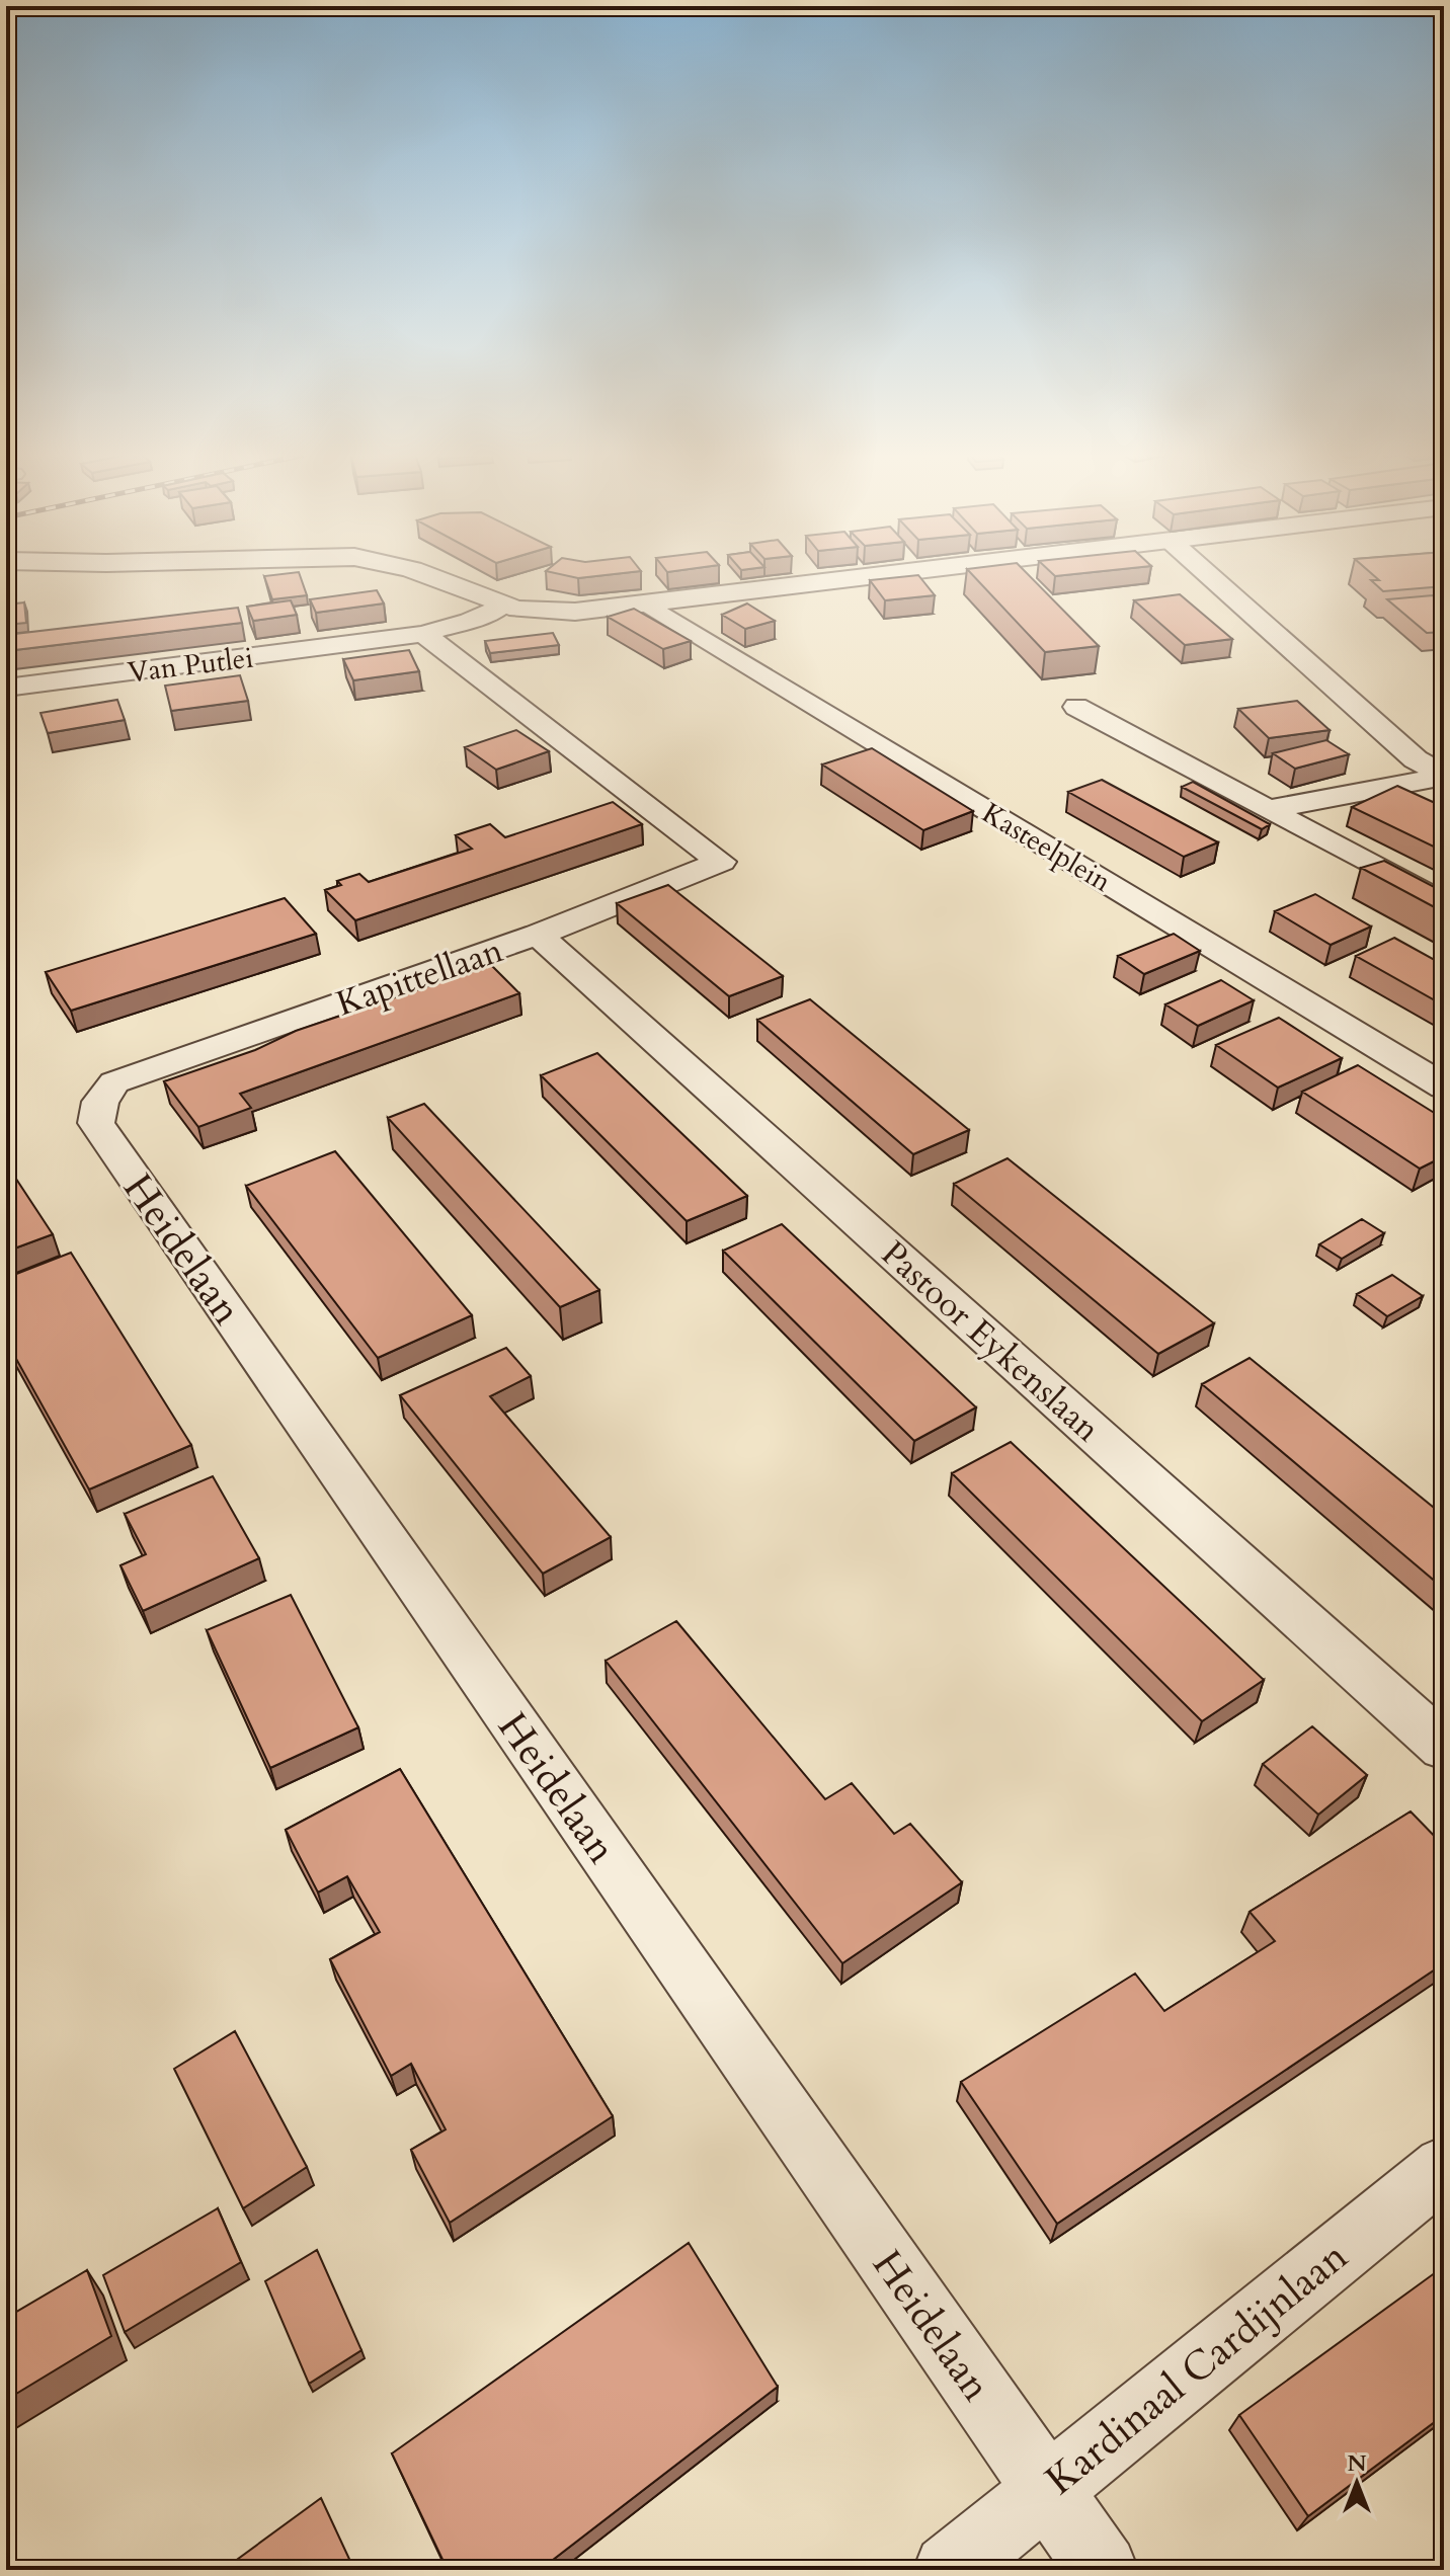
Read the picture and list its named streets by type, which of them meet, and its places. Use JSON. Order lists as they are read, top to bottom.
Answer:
{
  "streets": {
    "street": [
      "Van Putlei",
      "Kasteelplein",
      "Kapittellaan",
      "Heidelaan",
      "Pastoor Eykenslaan",
      "Kardinaal Cardijnlaan"
    ]
  },
  "crossings": [
    ["Van Putlei", "Kapittellaan"],
    ["Kapittellaan", "Heidelaan"],
    ["Kapittellaan", "Pastoor Eykenslaan"],
    ["Heidelaan", "Kardinaal Cardijnlaan"]
  ],
  "north": "top"
}
